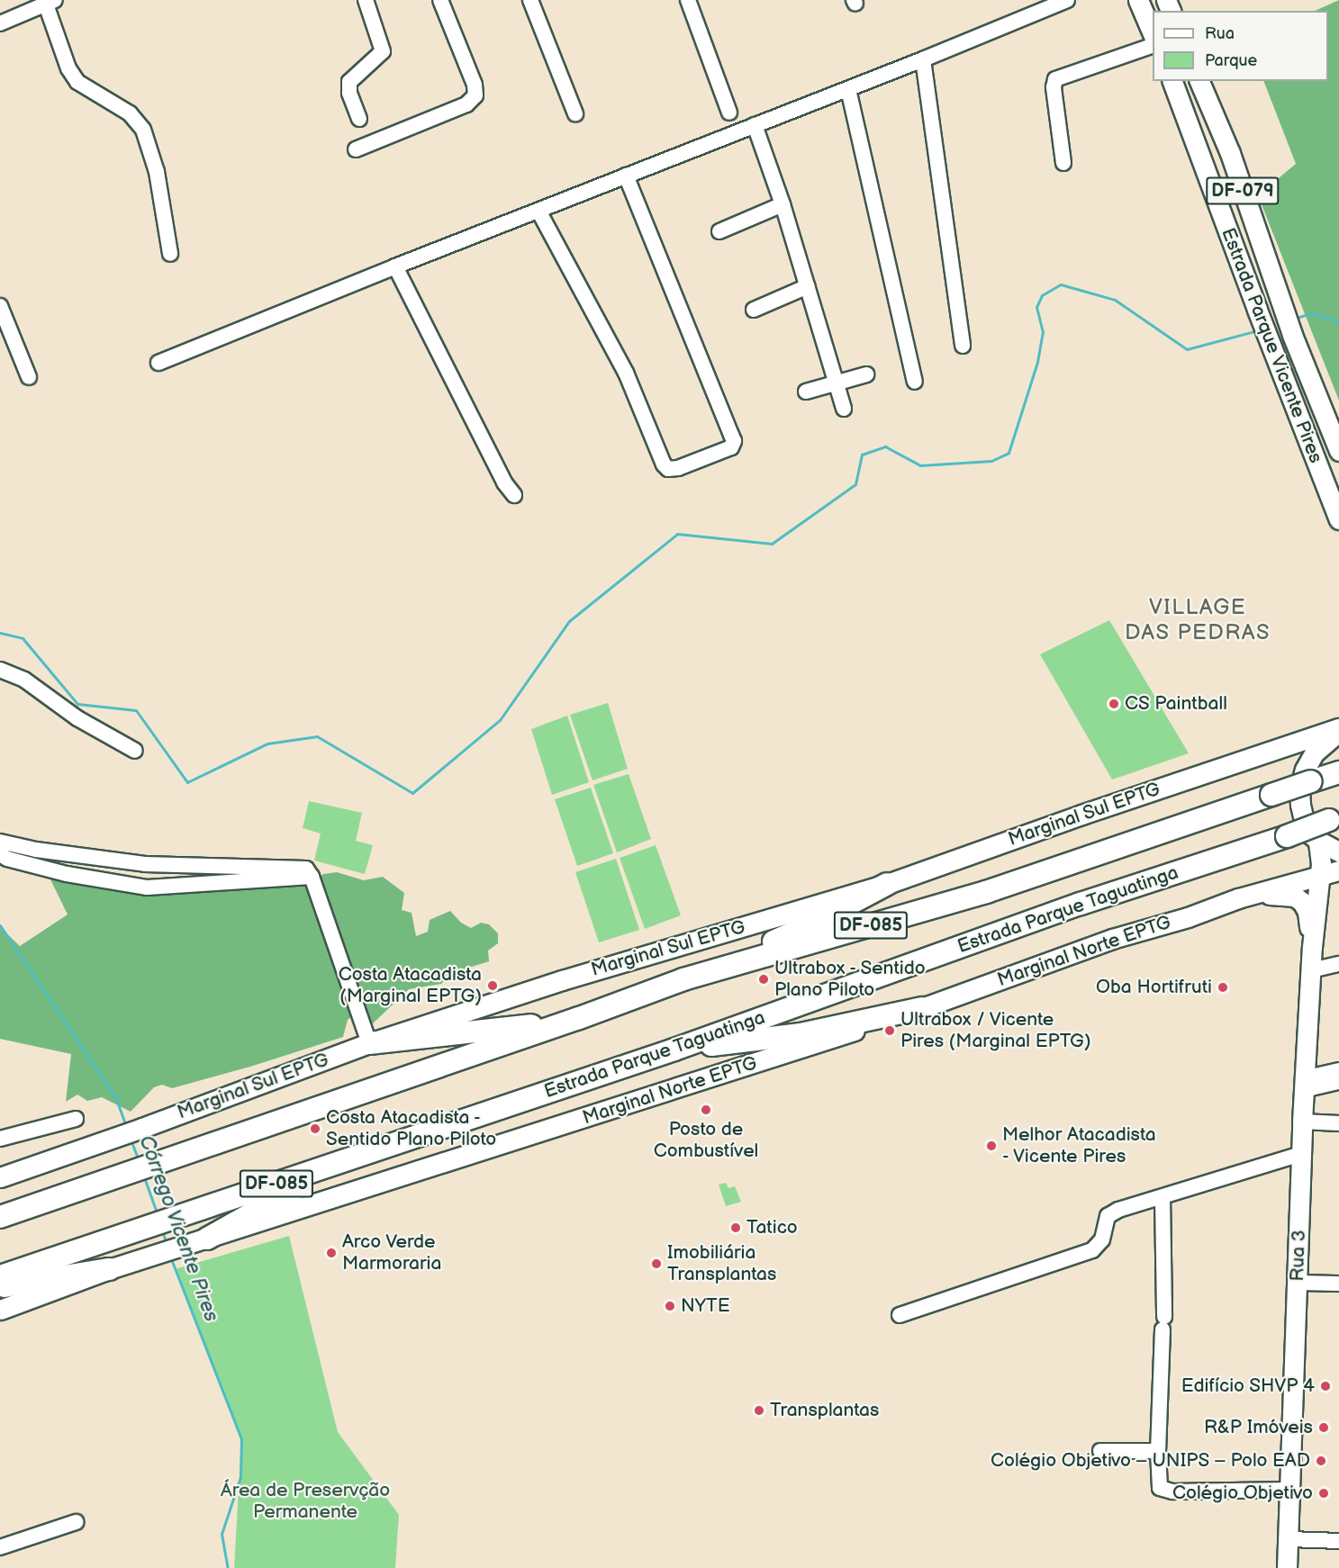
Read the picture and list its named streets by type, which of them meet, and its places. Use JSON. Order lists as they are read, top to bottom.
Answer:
{
  "streets": {
    "highway": ["Estrada Parque Taguatinga", "DF-085"],
    "main road": [
      "DF-079",
      "Estrada Parque Vicente Pires",
      "Marginal Sul EPTG",
      "Marginal Norte EPTG",
      "Rua 3"
    ]
  },
  "districts": ["VILLAGE DAS PEDRAS"],
  "water": ["Córrego Vicente Pires"],
  "parks": ["Área de Preservção Permanente"],
  "places": [
    "CS Paintball",
    "Ultrabox - Sentido Plano Piloto",
    "Costa Atacadista (Marginal EPTG)",
    "Oba Hortifruti",
    "Ultrabox / Vicente Pires (Marginal EPTG)",
    "Posto de Combustível",
    "Costa Atacadista - Sentido Plano Piloto",
    "Melhor Atacadista - Vicente Pires",
    "Tatico",
    "Arco Verde Marmoraria",
    "Imobiliária Transplantas",
    "NYTE",
    "Edifício SHVP 4",
    "Transplantas",
    "R&P Imóveis",
    "Colégio Objetivo – UNIPS – Polo EAD",
    "Colégio Objetivo"
  ],
  "legend": ["Rua", "Parque"]
}
